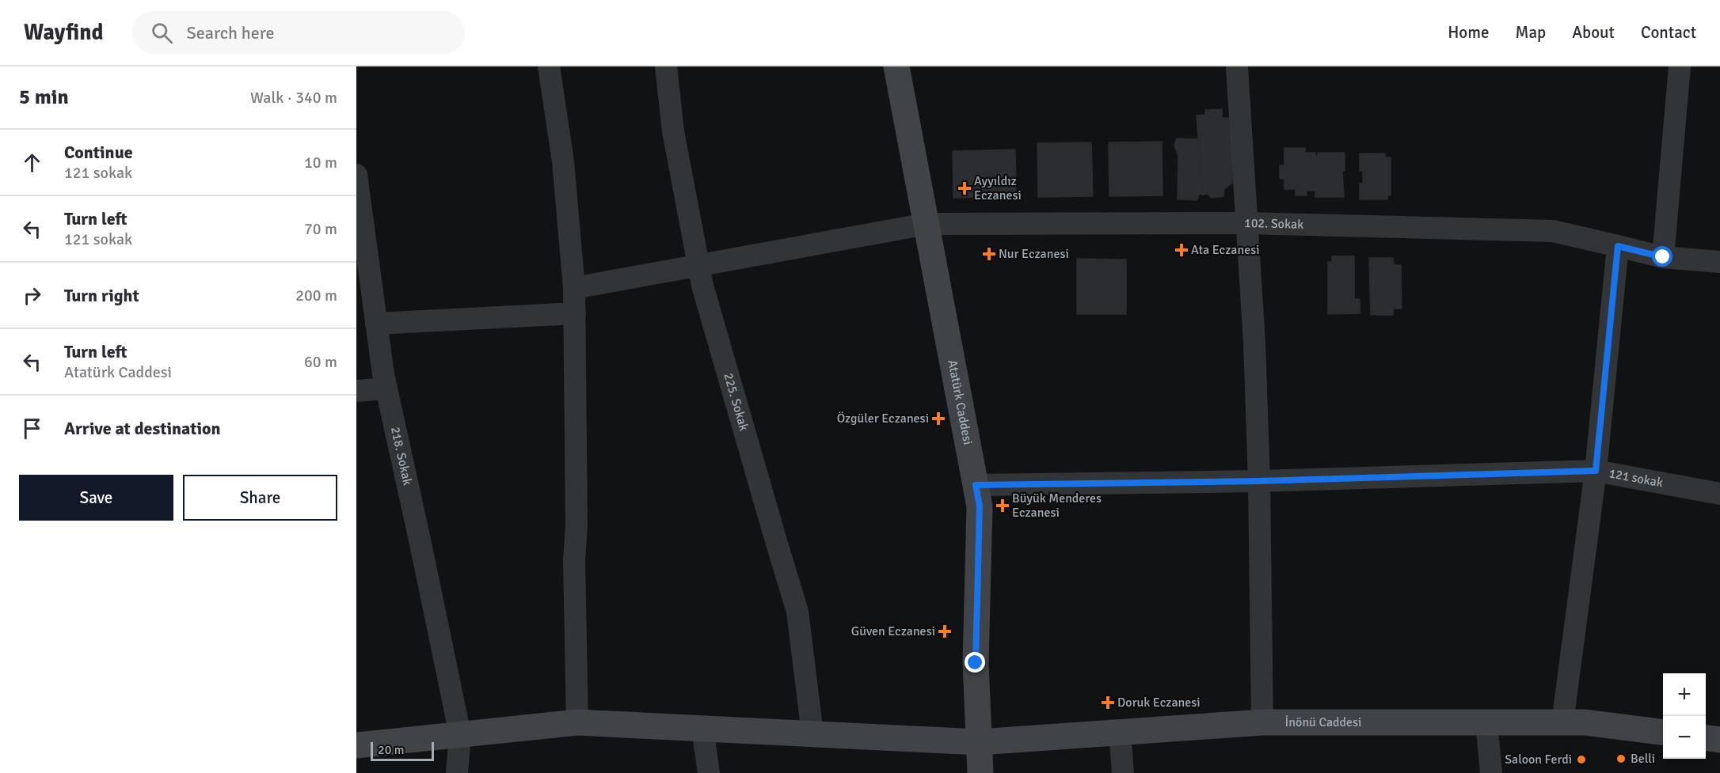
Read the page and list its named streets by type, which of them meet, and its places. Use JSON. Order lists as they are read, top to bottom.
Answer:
{
  "streets": {
    "main road": ["Atatürk Caddesi", "İnönü Caddesi"],
    "street": [
      "102. Sokak",
      "225. Sokak",
      "218. Sokak",
      "121 sokak"
    ]
  },
  "crossings": [
    ["102. Sokak", "225. Sokak"],
    ["102. Sokak", "Atatürk Caddesi"],
    ["102. Sokak", "121 sokak"],
    ["225. Sokak", "İnönü Caddesi"],
    ["Atatürk Caddesi", "İnönü Caddesi"],
    ["218. Sokak", "İnönü Caddesi"]
  ],
  "places": {
    "health": [
      "Ayyıldız Eczanesi",
      "Ata Eczanesi",
      "Nur Eczanesi",
      "Özgüler Eczanesi",
      "Büyük Menderes Eczanesi",
      "Güven Eczanesi",
      "Doruk Eczanesi"
    ],
    "other": ["Belli", "Saloon Ferdi"]
  },
  "scale_bar": "20 m",
  "page": {
    "header": "Wayfind",
    "search": "Search here",
    "nav": [
      "Home",
      "Map",
      "About",
      "Contact"
    ],
    "heading": ["5 min", "Walk · 340 m"],
    "list": [
      ["Continue", "121 sokak", "10 m"],
      ["Turn left", "121 sokak", "70 m"],
      ["Turn right", "200 m"],
      ["Turn left", "Atatürk Caddesi", "60 m"],
      "Arrive at destination"
    ],
    "buttons": ["Save", "Share"],
    "map_buttons": ["+", "−"],
    "scale": "20 m"
  }
}
